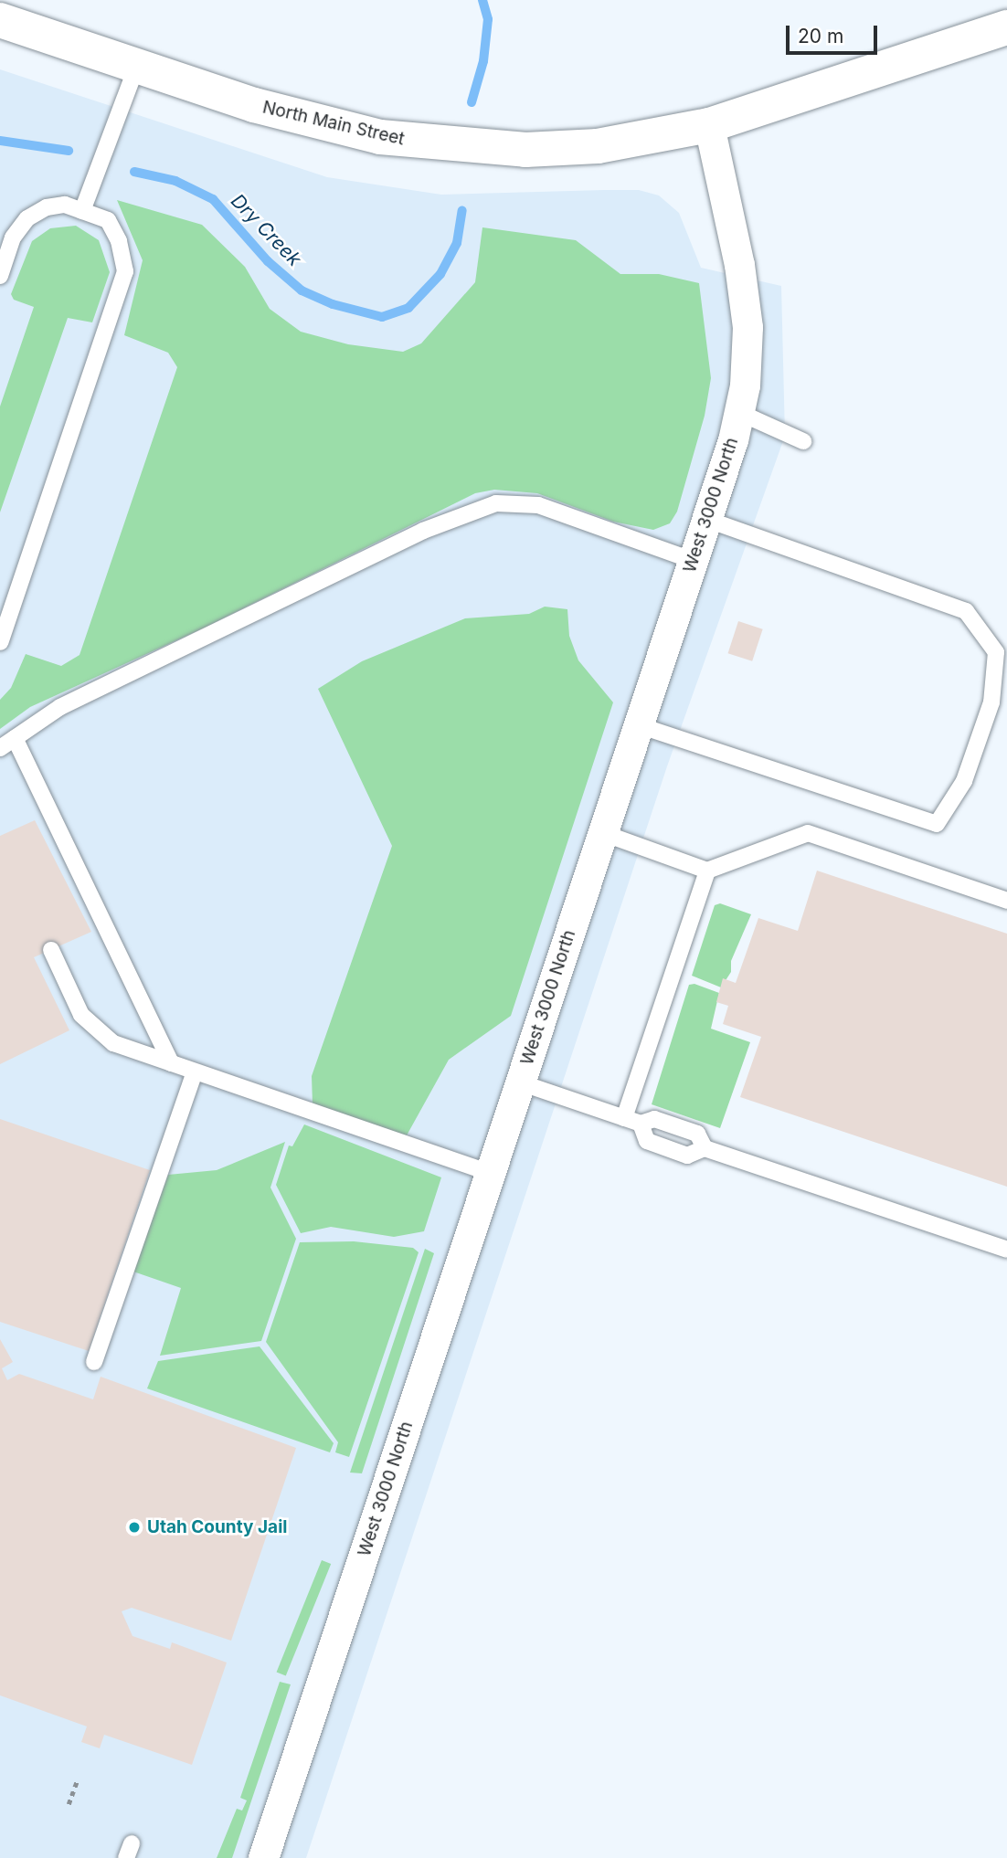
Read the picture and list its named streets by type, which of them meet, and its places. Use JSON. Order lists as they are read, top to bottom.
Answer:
{
  "streets": {
    "street": ["North Main Street", "West 3000 North"]
  },
  "crossings": [
    ["North Main Street", "West 3000 North"]
  ],
  "water": ["Dry Creek"],
  "places": ["Utah County Jail"],
  "scale_bar": "20 m"
}
